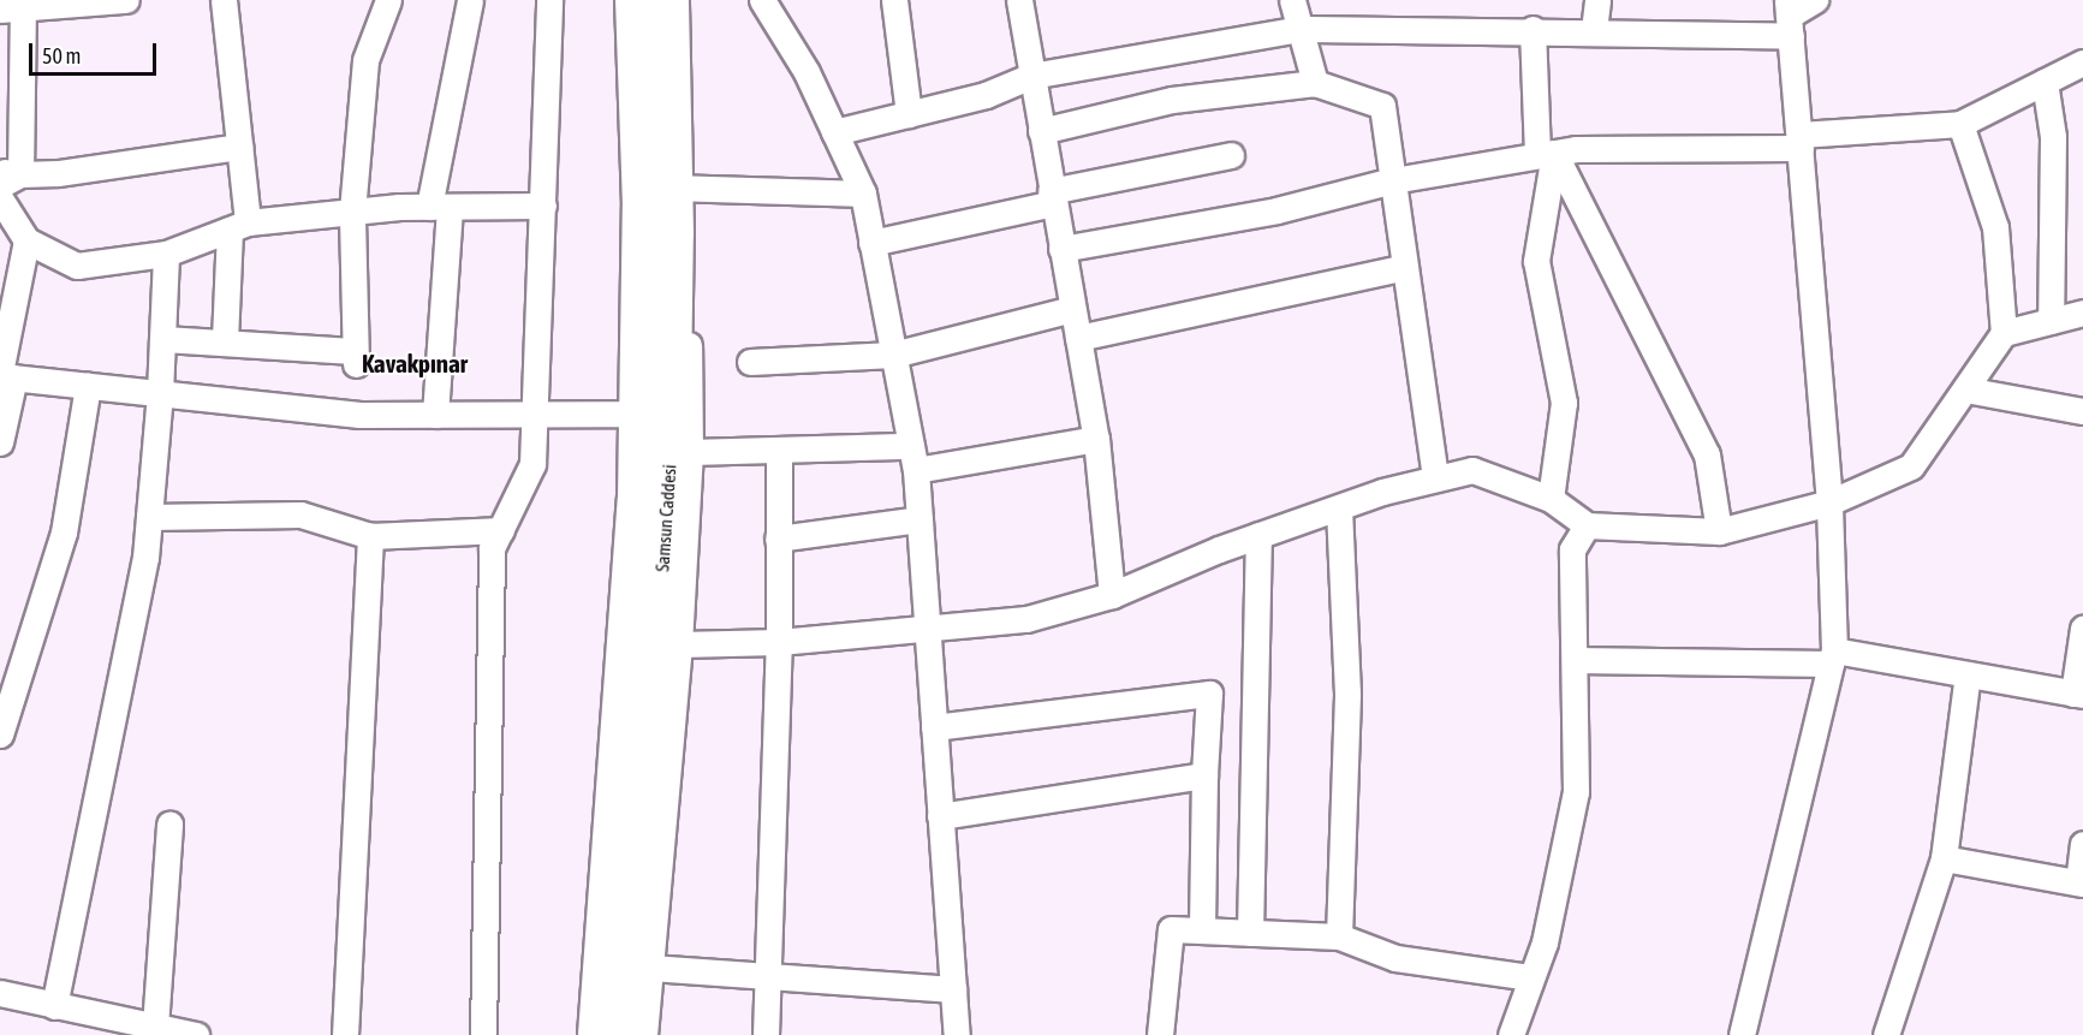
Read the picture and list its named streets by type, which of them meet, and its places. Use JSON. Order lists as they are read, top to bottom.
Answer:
{
  "streets": {
    "highway": ["Samsun Caddesi"]
  },
  "districts": ["Kavakpınar"],
  "scale_bar": "50 m"
}
